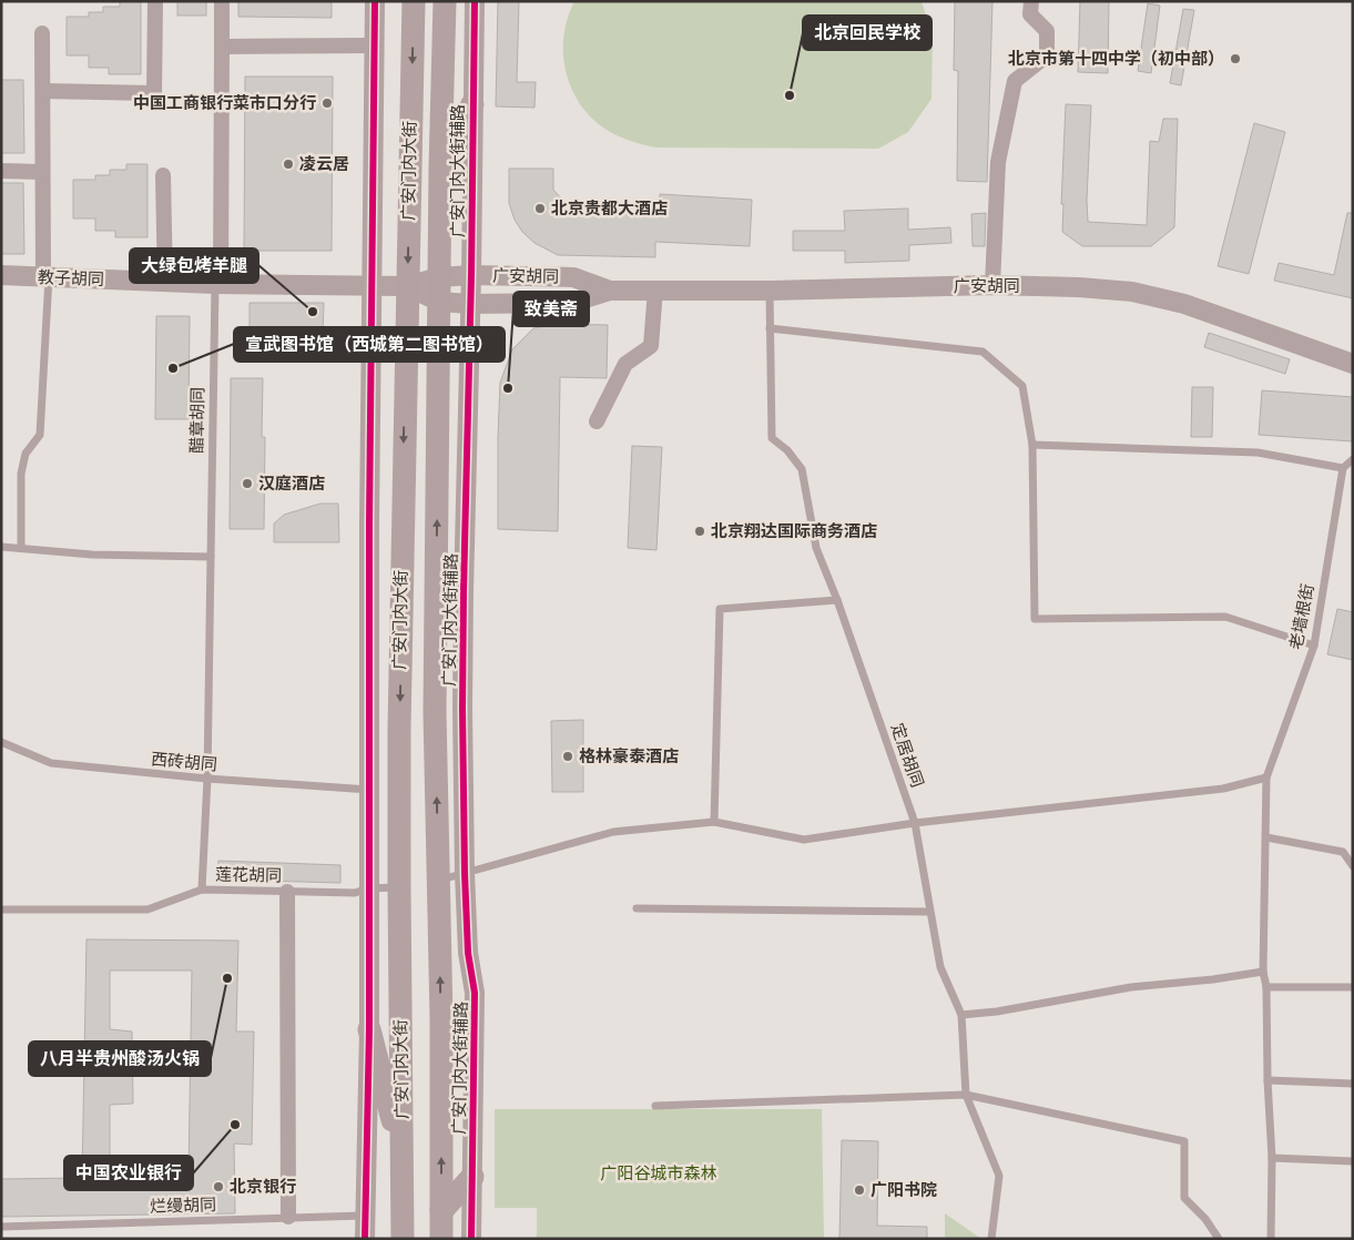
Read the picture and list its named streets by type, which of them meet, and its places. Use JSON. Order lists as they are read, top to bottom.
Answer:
{
  "streets": {
    "main road": ["广安门内大街"],
    "street": ["广安门内大街辅路", "广安胡同", "教子胡同"],
    "lane": [
      "醋章胡同",
      "老墙根街",
      "定居胡同",
      "西砖胡同",
      "莲花胡同",
      "烂缦胡同"
    ]
  },
  "crossings": [
    ["广安门内大街", "广安胡同"],
    ["广安门内大街", "教子胡同"],
    ["广安门内大街", "莲花胡同"],
    ["广安门内大街辅路", "广安胡同"],
    ["广安胡同", "教子胡同"],
    ["广安胡同", "定居胡同"],
    ["教子胡同", "醋章胡同"],
    ["醋章胡同", "西砖胡同"],
    ["醋章胡同", "莲花胡同"]
  ],
  "parks": ["广阳谷城市森林"],
  "places": [
    "北京市第十四中学（初中部）",
    "北京回民学校",
    "中国工商银行菜市口分行",
    "凌云居",
    "北京贵都大酒店",
    "大绿包烤羊腿",
    "宣武图书馆（西城第二图书馆）",
    "致美斋",
    "汉庭酒店",
    "北京翔达国际商务酒店",
    "格林豪泰酒店",
    "八月半贵州酸汤火锅",
    "中国农业银行",
    "北京银行",
    "广阳书院"
  ]
}
